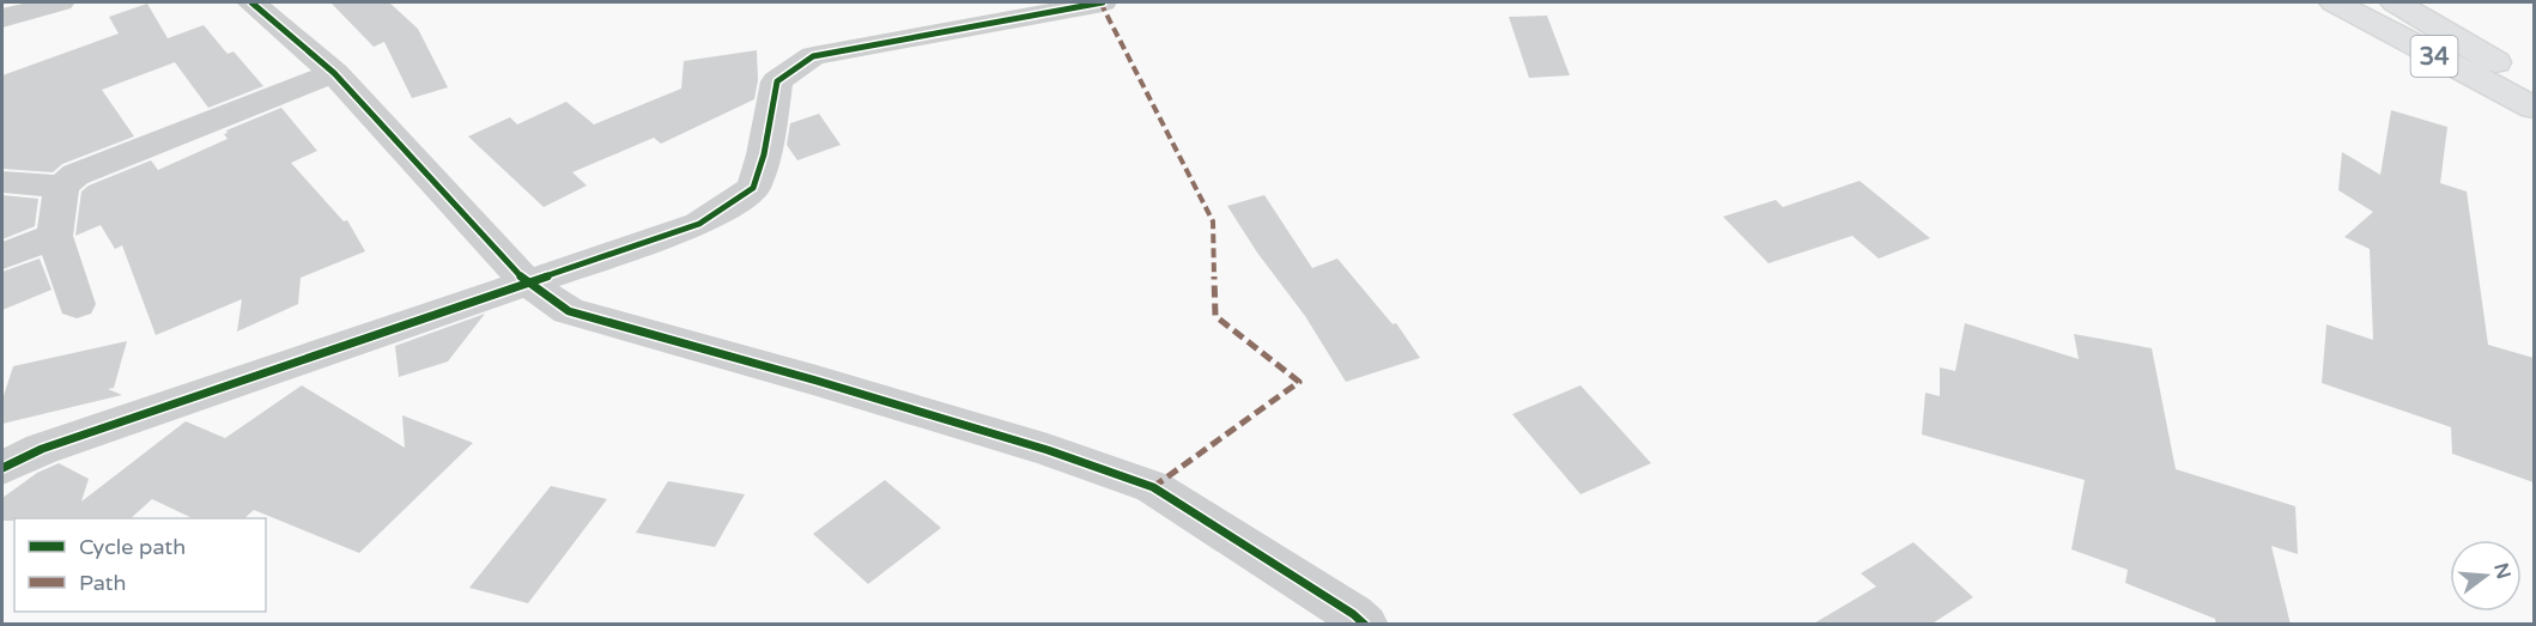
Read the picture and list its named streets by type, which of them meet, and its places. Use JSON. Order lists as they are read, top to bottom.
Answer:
{
  "streets": {
    "main road": ["34"]
  },
  "legend": ["Cycle path", "Path"],
  "north": "right"
}
